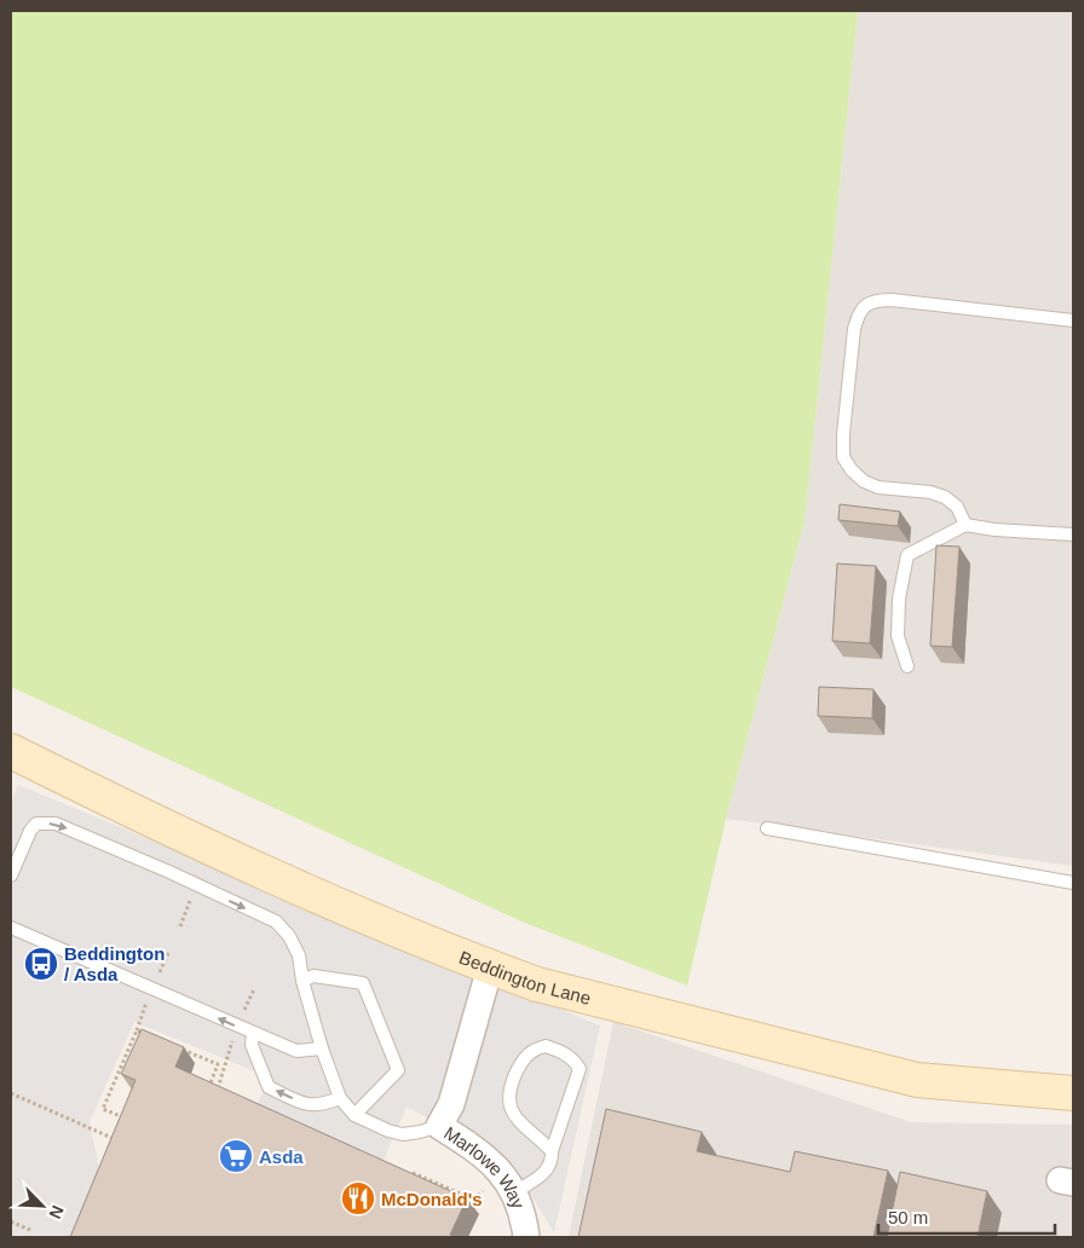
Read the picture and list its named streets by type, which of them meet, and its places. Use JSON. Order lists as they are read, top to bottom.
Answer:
{
  "streets": {
    "main road": ["Beddington Lane"],
    "street": ["Marlowe Way"]
  },
  "crossings": [
    ["Beddington Lane", "Marlowe Way"]
  ],
  "places": {
    "bus stop": ["Beddington / Asda"],
    "supermarket": ["Asda"],
    "restaurant": ["McDonald's"]
  },
  "scale_bar": "50 m",
  "north": "bottom right"
}
